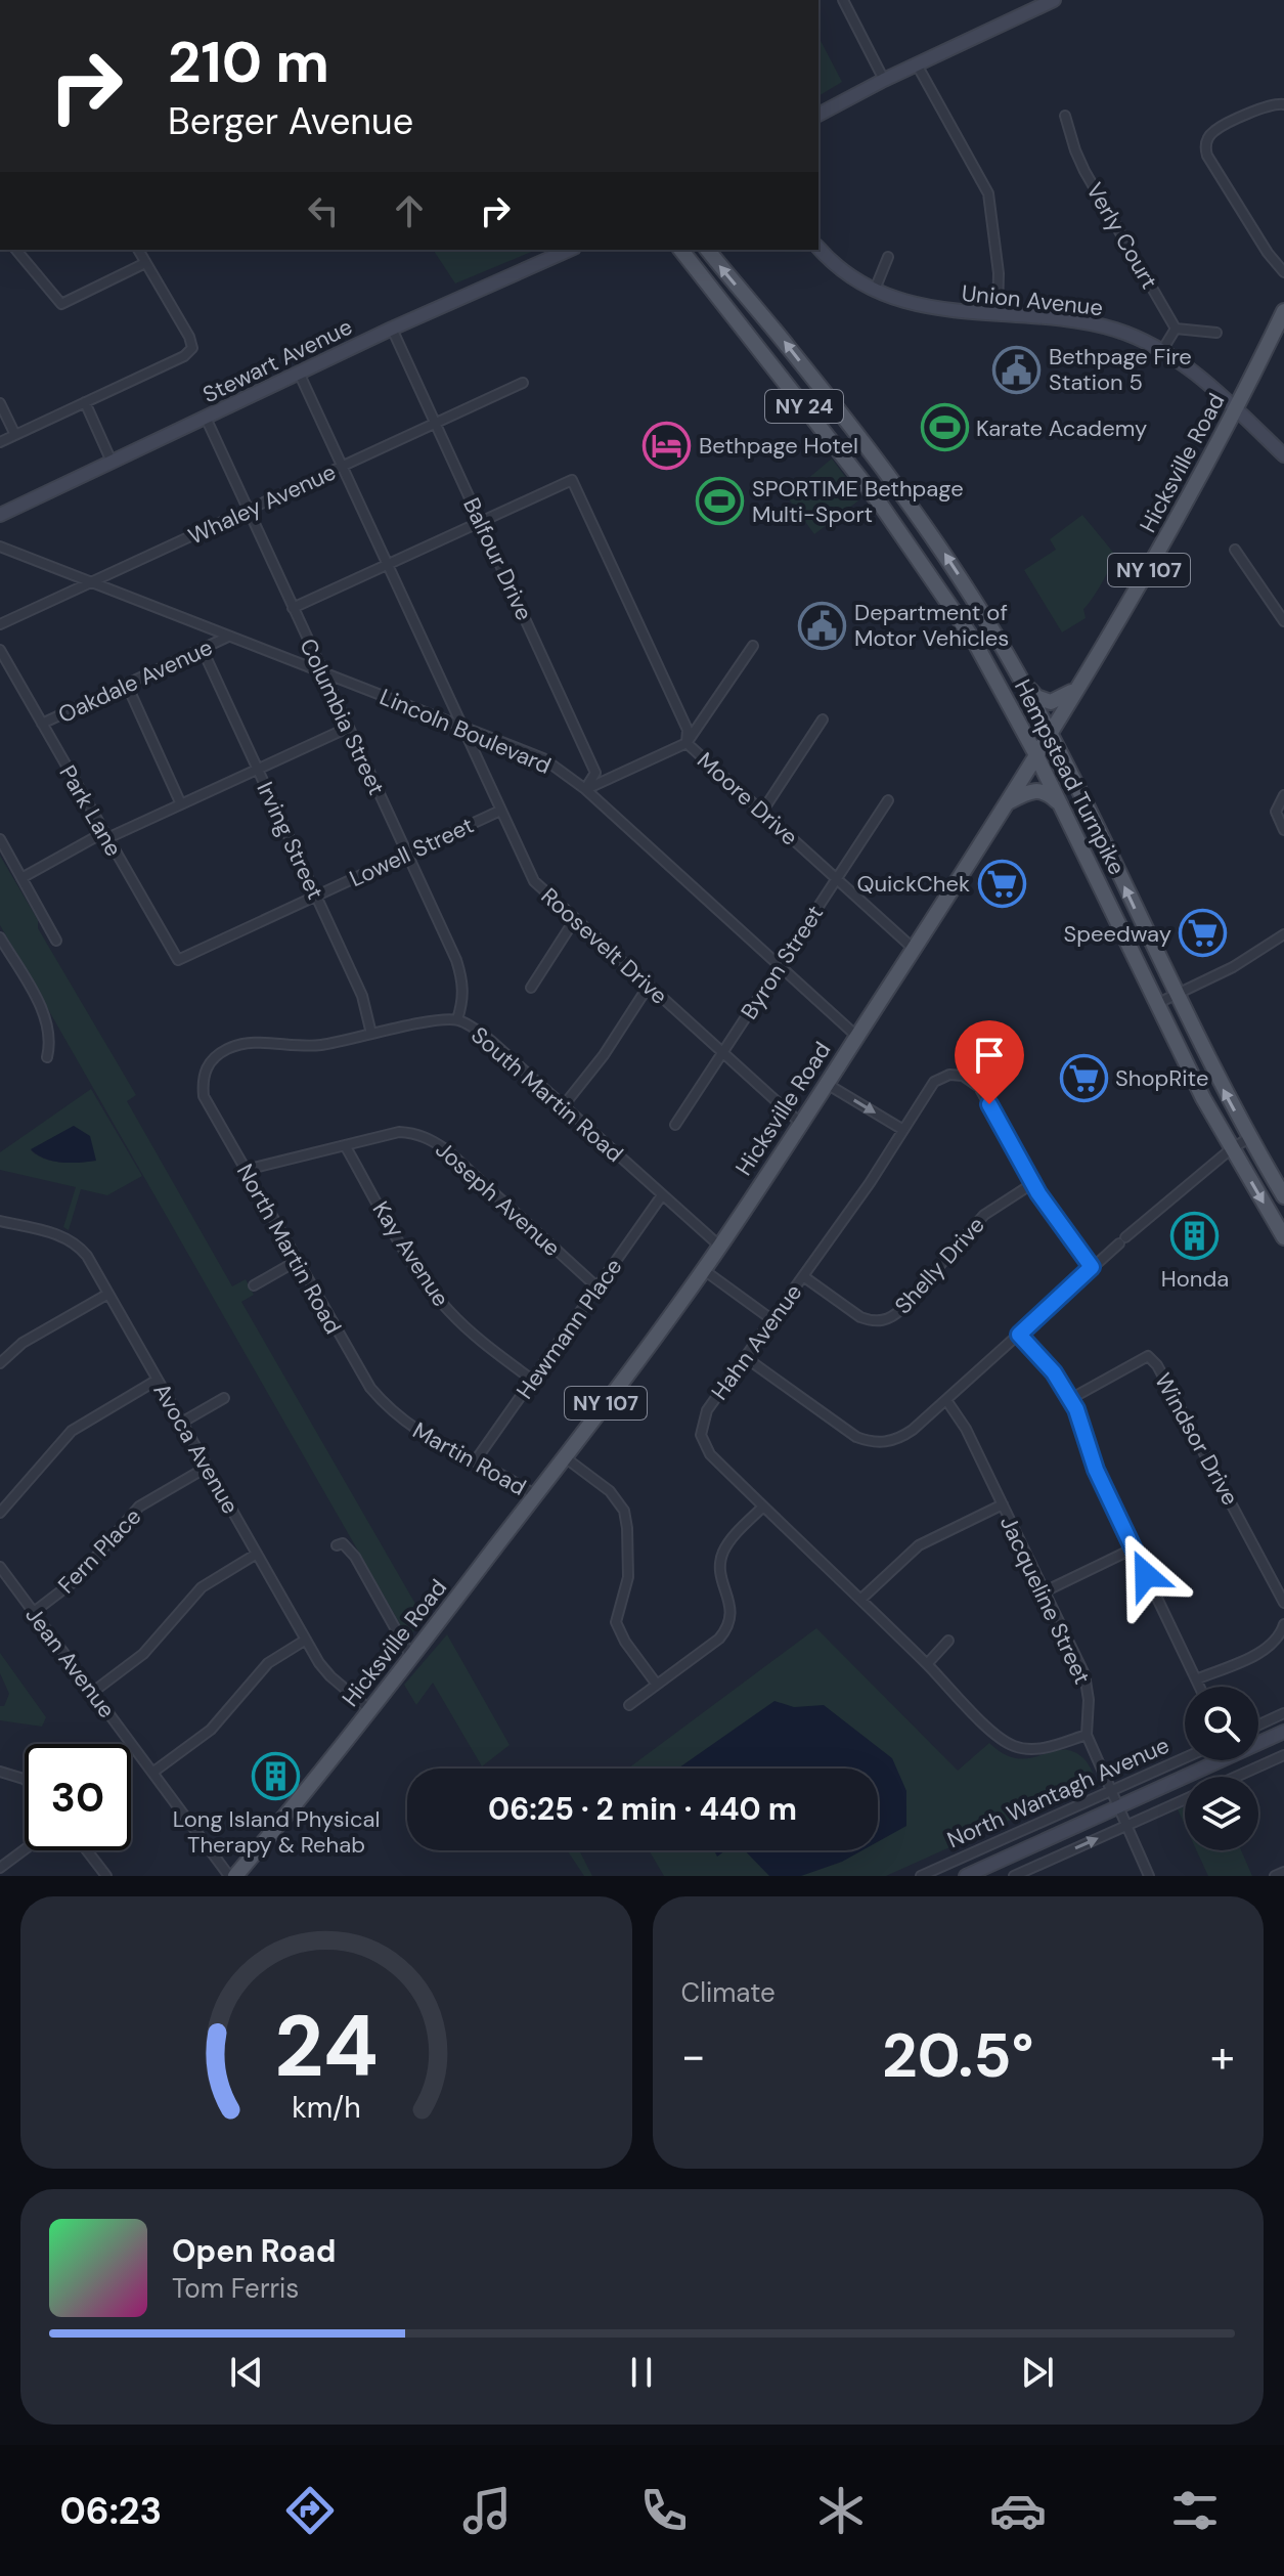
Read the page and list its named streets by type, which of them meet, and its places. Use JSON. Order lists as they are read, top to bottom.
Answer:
{
  "streets": {
    "main road": [
      "Union Avenue",
      "Stewart Avenue",
      "NY 24",
      "Hicksville Road",
      "NY 107",
      "Hempstead Turnpike",
      "North Wantagh Avenue"
    ],
    "street": [
      "Verly Court",
      "Whaley Avenue",
      "Balfour Drive",
      "Oakdale Avenue",
      "Columbia Street",
      "Lincoln Boulevard",
      "Moore Drive",
      "Park Lane",
      "Irving Street",
      "Lowell Street",
      "Roosevelt Drive",
      "Byron Street",
      "South Martin Road",
      "Joseph Avenue",
      "North Martin Road",
      "Kay Avenue",
      "Shelly Drive",
      "Hewmann Place",
      "Hahn Avenue",
      "Windsor Drive",
      "Avoca Avenue",
      "Martin Road",
      "Fern Place",
      "Jacqueline Street",
      "Jean Avenue"
    ]
  },
  "crossings": [
    ["Union Avenue", "Hicksville Road"],
    ["Stewart Avenue", "Balfour Drive"],
    ["Stewart Avenue", "Columbia Street"],
    ["Stewart Avenue", "Roosevelt Drive"],
    ["Hicksville Road", "Lincoln Boulevard"],
    ["Hicksville Road", "Hempstead Turnpike"],
    ["Hicksville Road", "Moore Drive"],
    ["Hicksville Road", "Roosevelt Drive"],
    ["Hicksville Road", "South Martin Road"],
    ["Hicksville Road", "Avoca Avenue"],
    ["Hicksville Road", "Martin Road"],
    ["Whaley Avenue", "Balfour Drive"],
    ["Whaley Avenue", "Columbia Street"],
    ["Whaley Avenue", "Lincoln Boulevard"],
    ["Whaley Avenue", "Roosevelt Drive"],
    ["Balfour Drive", "Lincoln Boulevard"],
    ["Balfour Drive", "Moore Drive"],
    ["Oakdale Avenue", "Lincoln Boulevard"],
    ["Oakdale Avenue", "Park Lane"],
    ["Oakdale Avenue", "Irving Street"],
    ["Columbia Street", "Lincoln Boulevard"],
    ["Columbia Street", "Lowell Street"],
    ["Columbia Street", "South Martin Road"],
    ["Lincoln Boulevard", "Roosevelt Drive"],
    ["Lincoln Boulevard", "Byron Street"],
    ["Moore Drive", "Byron Street"],
    ["Park Lane", "Lowell Street"],
    ["Irving Street", "Lowell Street"],
    ["Irving Street", "South Martin Road"],
    ["Lowell Street", "Roosevelt Drive"],
    ["Roosevelt Drive", "Byron Street"],
    ["South Martin Road", "North Martin Road"],
    ["South Martin Road", "Hewmann Place"],
    ["Joseph Avenue", "North Martin Road"],
    ["Joseph Avenue", "Kay Avenue"],
    ["Joseph Avenue", "Hewmann Place"],
    ["North Martin Road", "Martin Road"],
    ["Kay Avenue", "Hewmann Place"],
    ["Shelly Drive", "Hahn Avenue"],
    ["Hewmann Place", "Martin Road"],
    ["Hahn Avenue", "Jacqueline Street"],
    ["Avoca Avenue", "Fern Place"],
    ["Fern Place", "Jean Avenue"],
    ["Jacqueline Street", "North Wantagh Avenue"]
  ],
  "places": {
    "public building": ["Bethpage Fire Station 5", "Department of Motor Vehicles"],
    "sports": ["Karate Academy", "SPORTIME Bethpage Multi-Sport"],
    "hotel": ["Bethpage Hotel"],
    "supermarket": ["QuickChek", "Speedway", "ShopRite"],
    "building": ["Honda", "Long Island Physical Therapy & Rehab"]
  },
  "page": {
    "turn": ["210 m", "Berger Avenue"],
    "limit": "30",
    "trip": "06:25 · 2 min · 440 m",
    "tile": "Climate",
    "heat": ["−", "20.5°", "+"],
    "song": ["Open Road", "Tom Ferris"],
    "tabs": "06:23",
    "gauge": ["24", "km/h"]
  }
}
